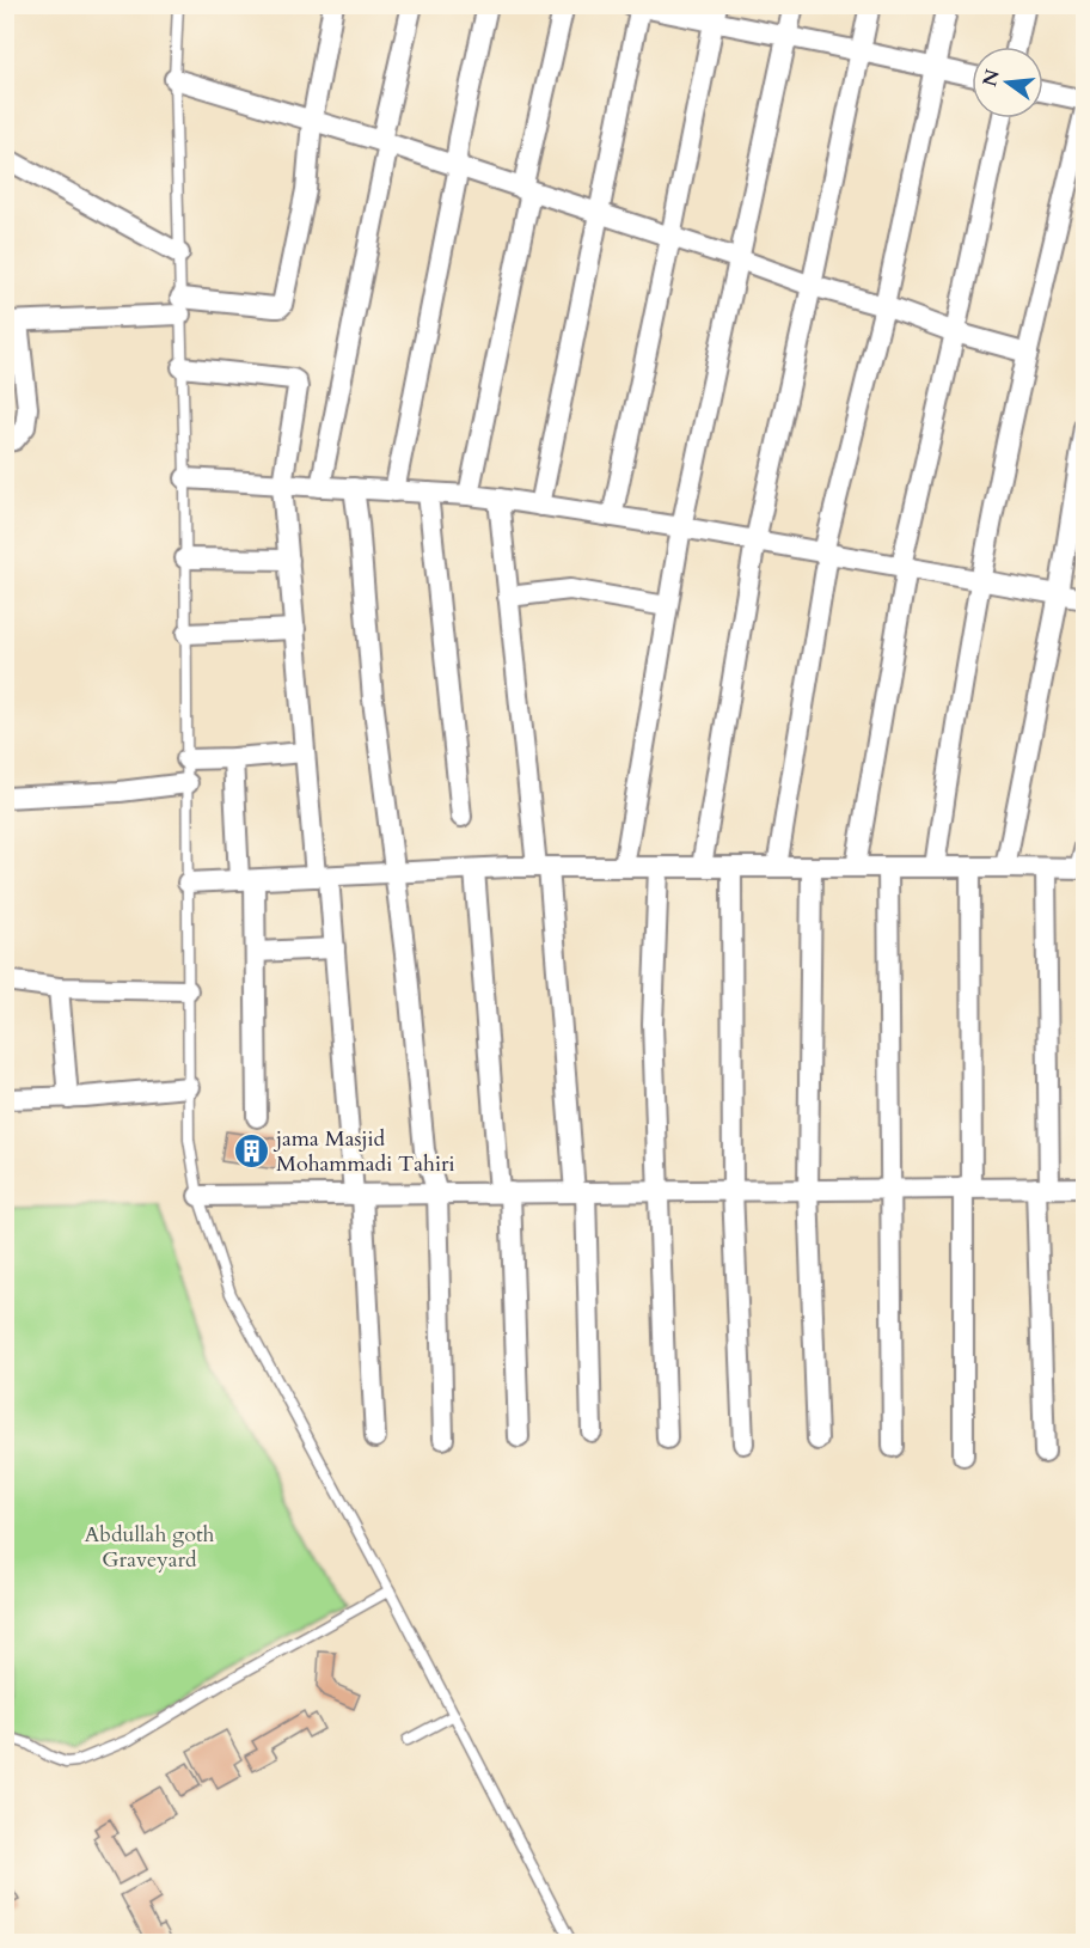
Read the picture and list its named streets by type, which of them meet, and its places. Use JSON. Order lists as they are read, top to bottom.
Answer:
{
  "parks": ["Abdullah goth Graveyard"],
  "places": {
    "building": ["jama Masjid Mohammadi Tahiri"]
  },
  "north": "left"
}
